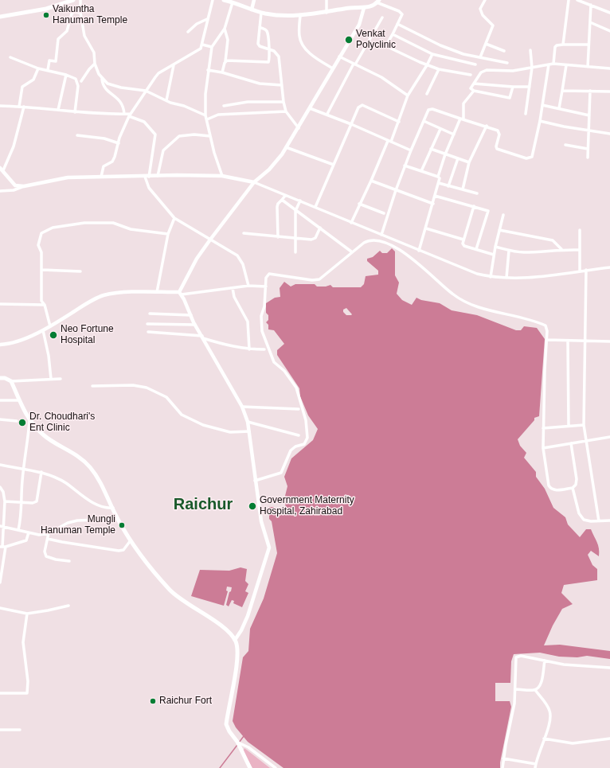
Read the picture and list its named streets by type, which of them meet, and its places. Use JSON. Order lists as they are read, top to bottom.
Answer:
{
  "districts": ["Raichur"],
  "places": [
    "Vaikuntha Hanuman Temple",
    "Venkat Polyclinic",
    "Neo Fortune Hospital",
    "Dr. Choudhari's Ent Clinic",
    "Government Maternity Hospital, Zahirabad",
    "Mungli Hanuman Temple",
    "Raichur Fort"
  ]
}
